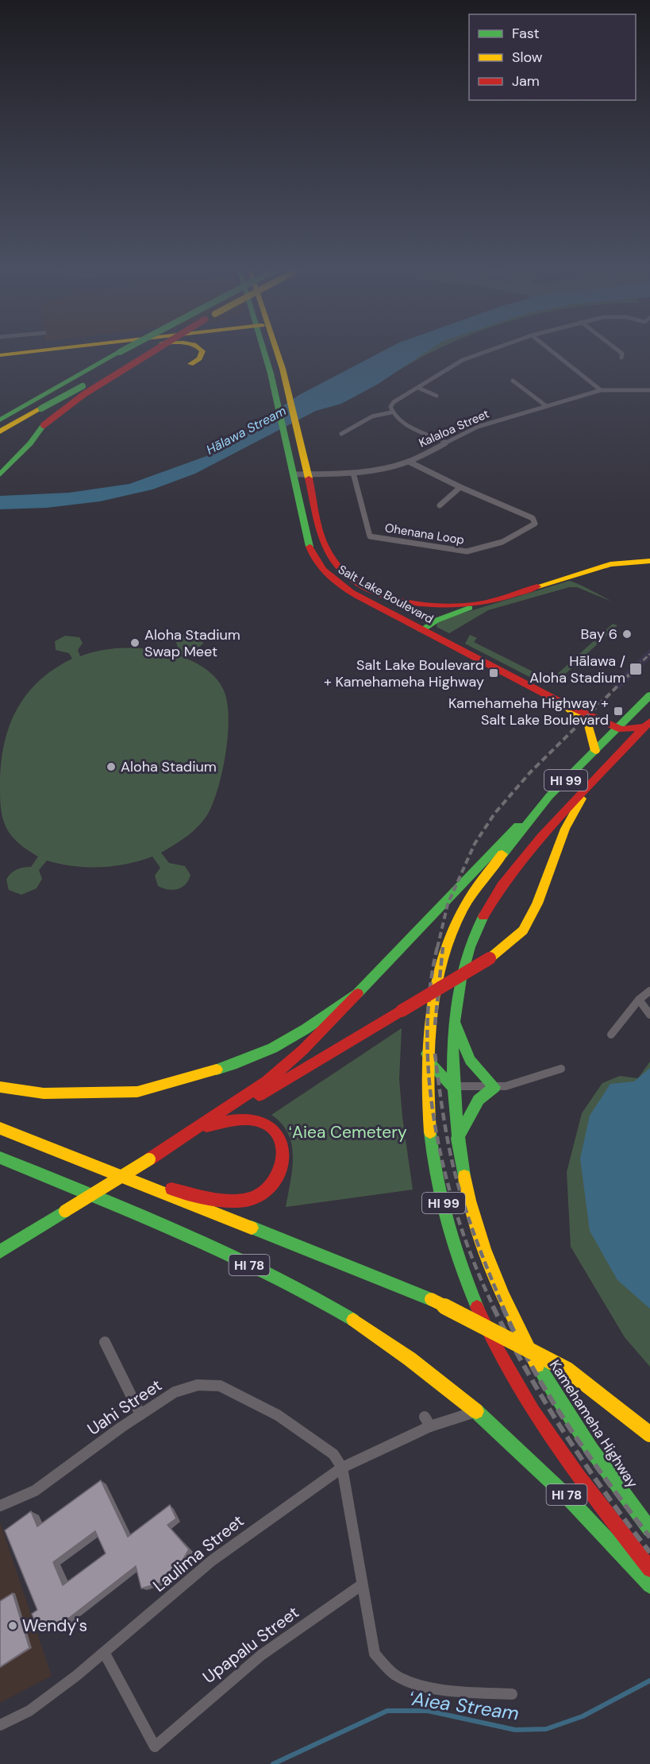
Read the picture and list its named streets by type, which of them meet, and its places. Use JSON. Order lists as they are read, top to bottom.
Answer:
{
  "streets": {
    "main road": [
      "Salt Lake Boulevard",
      "HI 99",
      "HI 78",
      "Kamehameha Highway"
    ],
    "street": [
      "Kalaloa Street",
      "Ohenana Loop",
      "Uahi Street",
      "Laulima Street",
      "Upapalu Street"
    ]
  },
  "crossings": [
    ["Kalaloa Street", "Ohenana Loop"],
    ["Kalaloa Street", "Salt Lake Boulevard"],
    ["Salt Lake Boulevard", "HI 99"],
    ["Salt Lake Boulevard", "Kamehameha Highway"],
    ["HI 78", "Laulima Street"],
    ["Uahi Street", "Laulima Street"],
    ["Laulima Street", "Upapalu Street"]
  ],
  "water": ["Hālawa Stream", "ʻAiea Stream"],
  "parks": ["ʻAiea Cemetery"],
  "places": {
    "other": [
      "Bay 6",
      "Aloha Stadium Swap Meet",
      "Aloha Stadium",
      "Wendy's"
    ],
    "transit": ["Hālawa / Aloha Stadium", "Salt Lake Boulevard + Kamehameha Highway", "Kamehameha Highway + Salt Lake Boulevard"]
  },
  "legend": ["Fast", "Slow", "Jam"]
}
